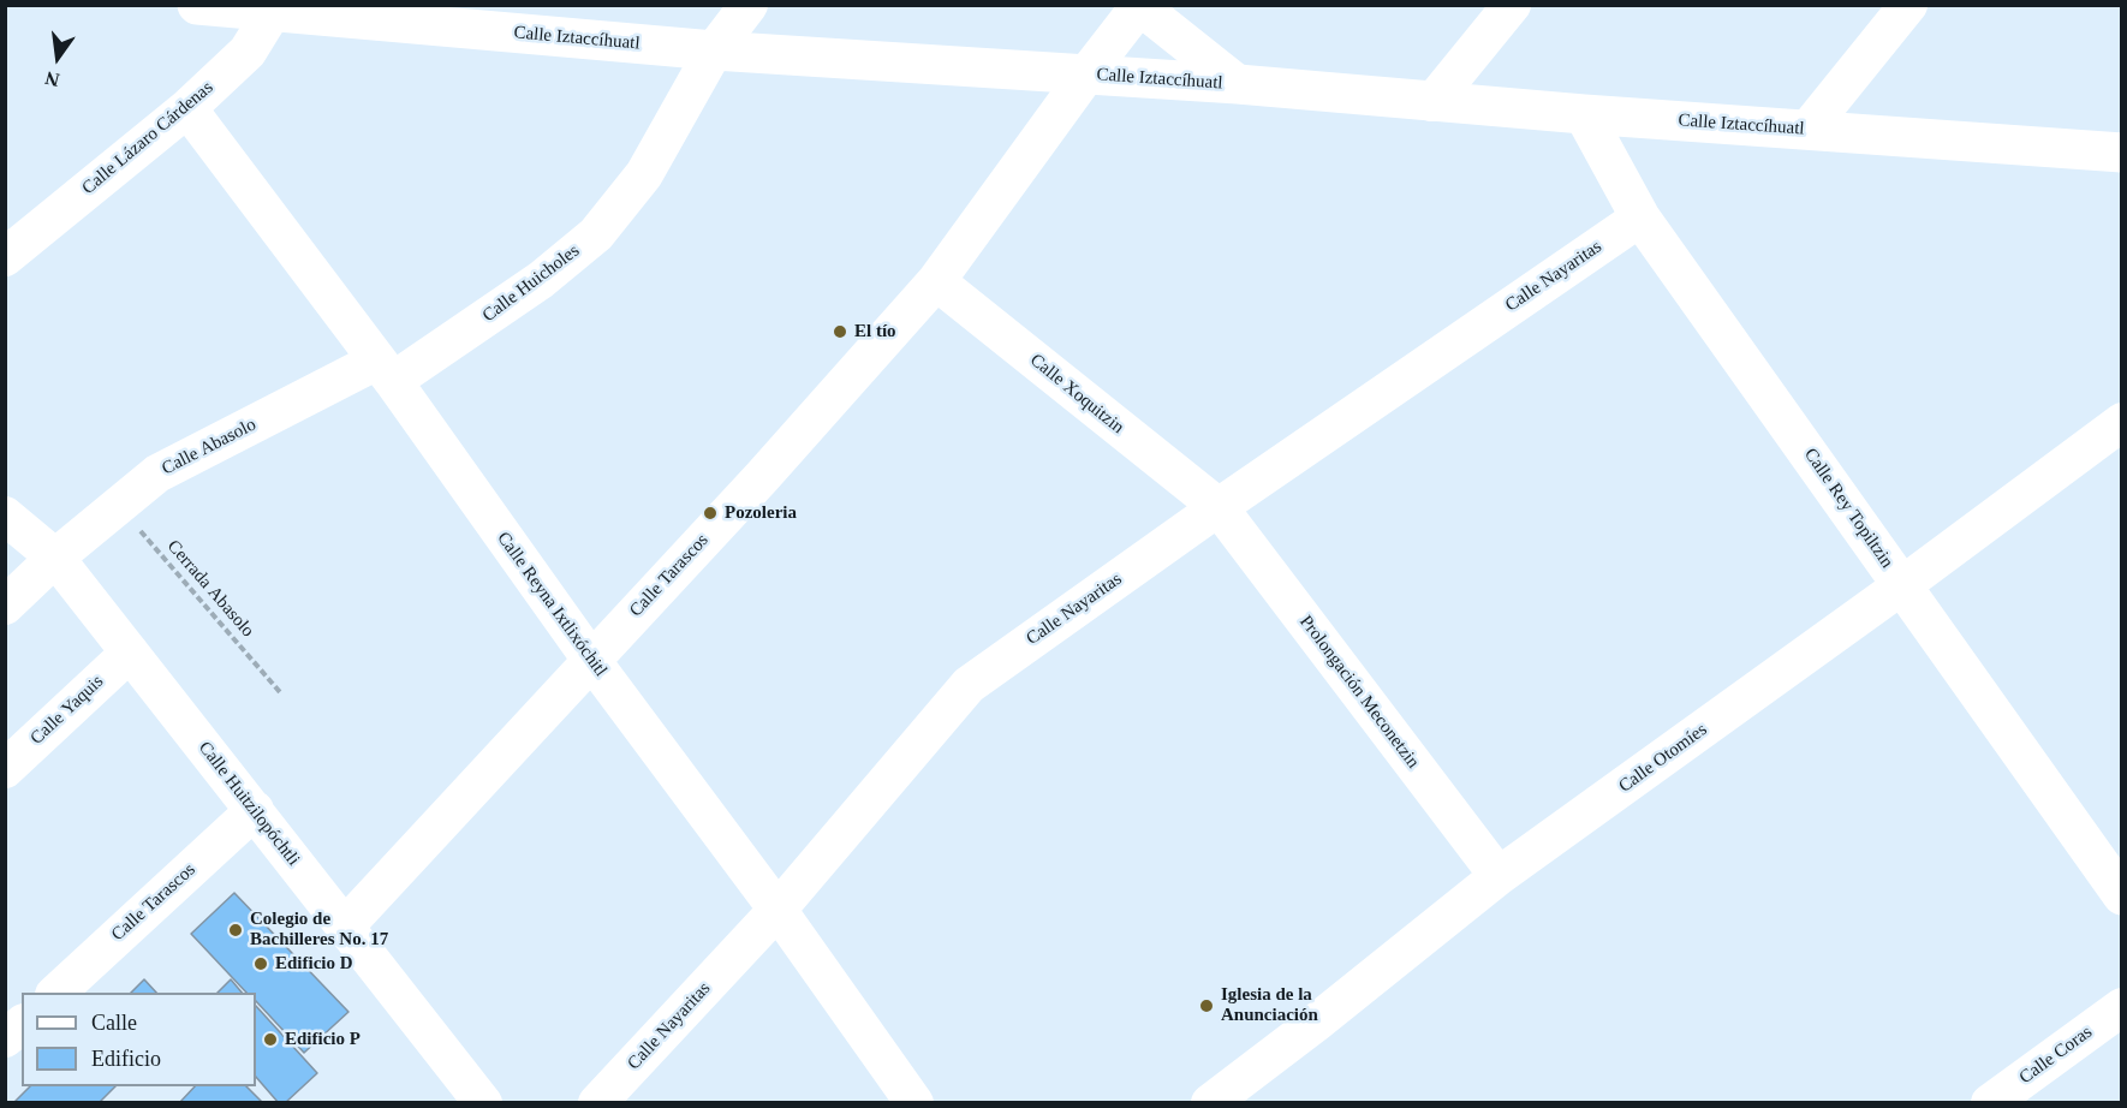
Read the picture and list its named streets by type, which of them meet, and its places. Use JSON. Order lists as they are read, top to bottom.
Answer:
{
  "streets": {
    "street": [
      "Calle Iztaccíhuatl",
      "Calle Lázaro Cárdenas",
      "Calle Nayaritas",
      "Calle Huicholes",
      "Calle Xoquitzin",
      "Calle Abasolo",
      "Calle Rey Topiltzin",
      "Calle Tarascos",
      "Calle Reyna Ixtlixóchitl",
      "Prolongación Meconetzin",
      "Calle Yaquis",
      "Calle Otomíes",
      "Calle Huitzilopóchtli",
      "Calle Coras"
    ],
    "path": ["Cerrada Abasolo"]
  },
  "crossings": [
    ["Calle Iztaccíhuatl", "Calle Lázaro Cárdenas"],
    ["Calle Iztaccíhuatl", "Calle Huicholes"],
    ["Calle Iztaccíhuatl", "Calle Rey Topiltzin"],
    ["Calle Iztaccíhuatl", "Calle Tarascos"],
    ["Calle Lázaro Cárdenas", "Calle Reyna Ixtlixóchitl"],
    ["Calle Nayaritas", "Calle Xoquitzin"],
    ["Calle Nayaritas", "Calle Rey Topiltzin"],
    ["Calle Nayaritas", "Calle Reyna Ixtlixóchitl"],
    ["Calle Nayaritas", "Prolongación Meconetzin"],
    ["Calle Huicholes", "Calle Abasolo"],
    ["Calle Huicholes", "Calle Reyna Ixtlixóchitl"],
    ["Calle Xoquitzin", "Calle Tarascos"],
    ["Calle Xoquitzin", "Prolongación Meconetzin"],
    ["Calle Abasolo", "Cerrada Abasolo"],
    ["Calle Abasolo", "Calle Reyna Ixtlixóchitl"],
    ["Calle Abasolo", "Calle Huitzilopóchtli"],
    ["Calle Rey Topiltzin", "Calle Otomíes"],
    ["Calle Tarascos", "Calle Reyna Ixtlixóchitl"],
    ["Calle Tarascos", "Calle Huitzilopóchtli"],
    ["Prolongación Meconetzin", "Calle Otomíes"],
    ["Calle Yaquis", "Calle Huitzilopóchtli"]
  ],
  "places": [
    "El tío",
    "Pozoleria",
    "Colegio de Bachilleres No. 17",
    "Edificio D",
    "Iglesia de la Anunciación",
    "Edificio P"
  ],
  "legend": ["Calle", "Edificio"],
  "north": "bottom"
}
